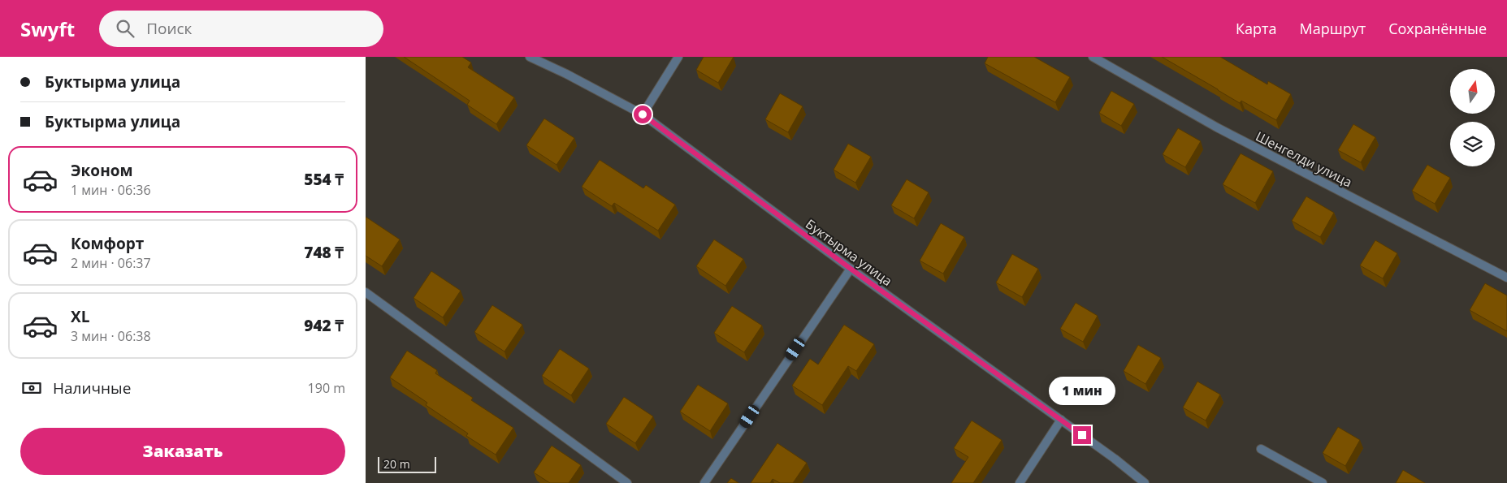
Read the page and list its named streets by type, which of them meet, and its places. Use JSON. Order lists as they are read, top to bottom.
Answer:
{
  "streets": {
    "street": ["Шенгелди улица", "Буктырма улица"]
  },
  "scale_bar": "20 m",
  "north": "top",
  "page": {
    "header": "Swyft",
    "search": "Поиск",
    "nav": ["Карта", "Маршрут", "Сохранённые"],
    "banner": ["Буктырма улица", "Буктырма улица"],
    "list": [
      {
        "name": "Эконом",
        "note": "1 мин · 06:36",
        "value": "554 ₸"
      },
      {
        "name": "Комфорт",
        "note": "2 мин · 06:37",
        "value": "748 ₸"
      },
      {
        "name": "XL",
        "note": "3 мин · 06:38",
        "value": "942 ₸"
      }
    ],
    "pay": ["Наличные", "190 m"],
    "bubble": "1 мин",
    "buttons": "Заказать",
    "scale": "20 m"
  }
}
